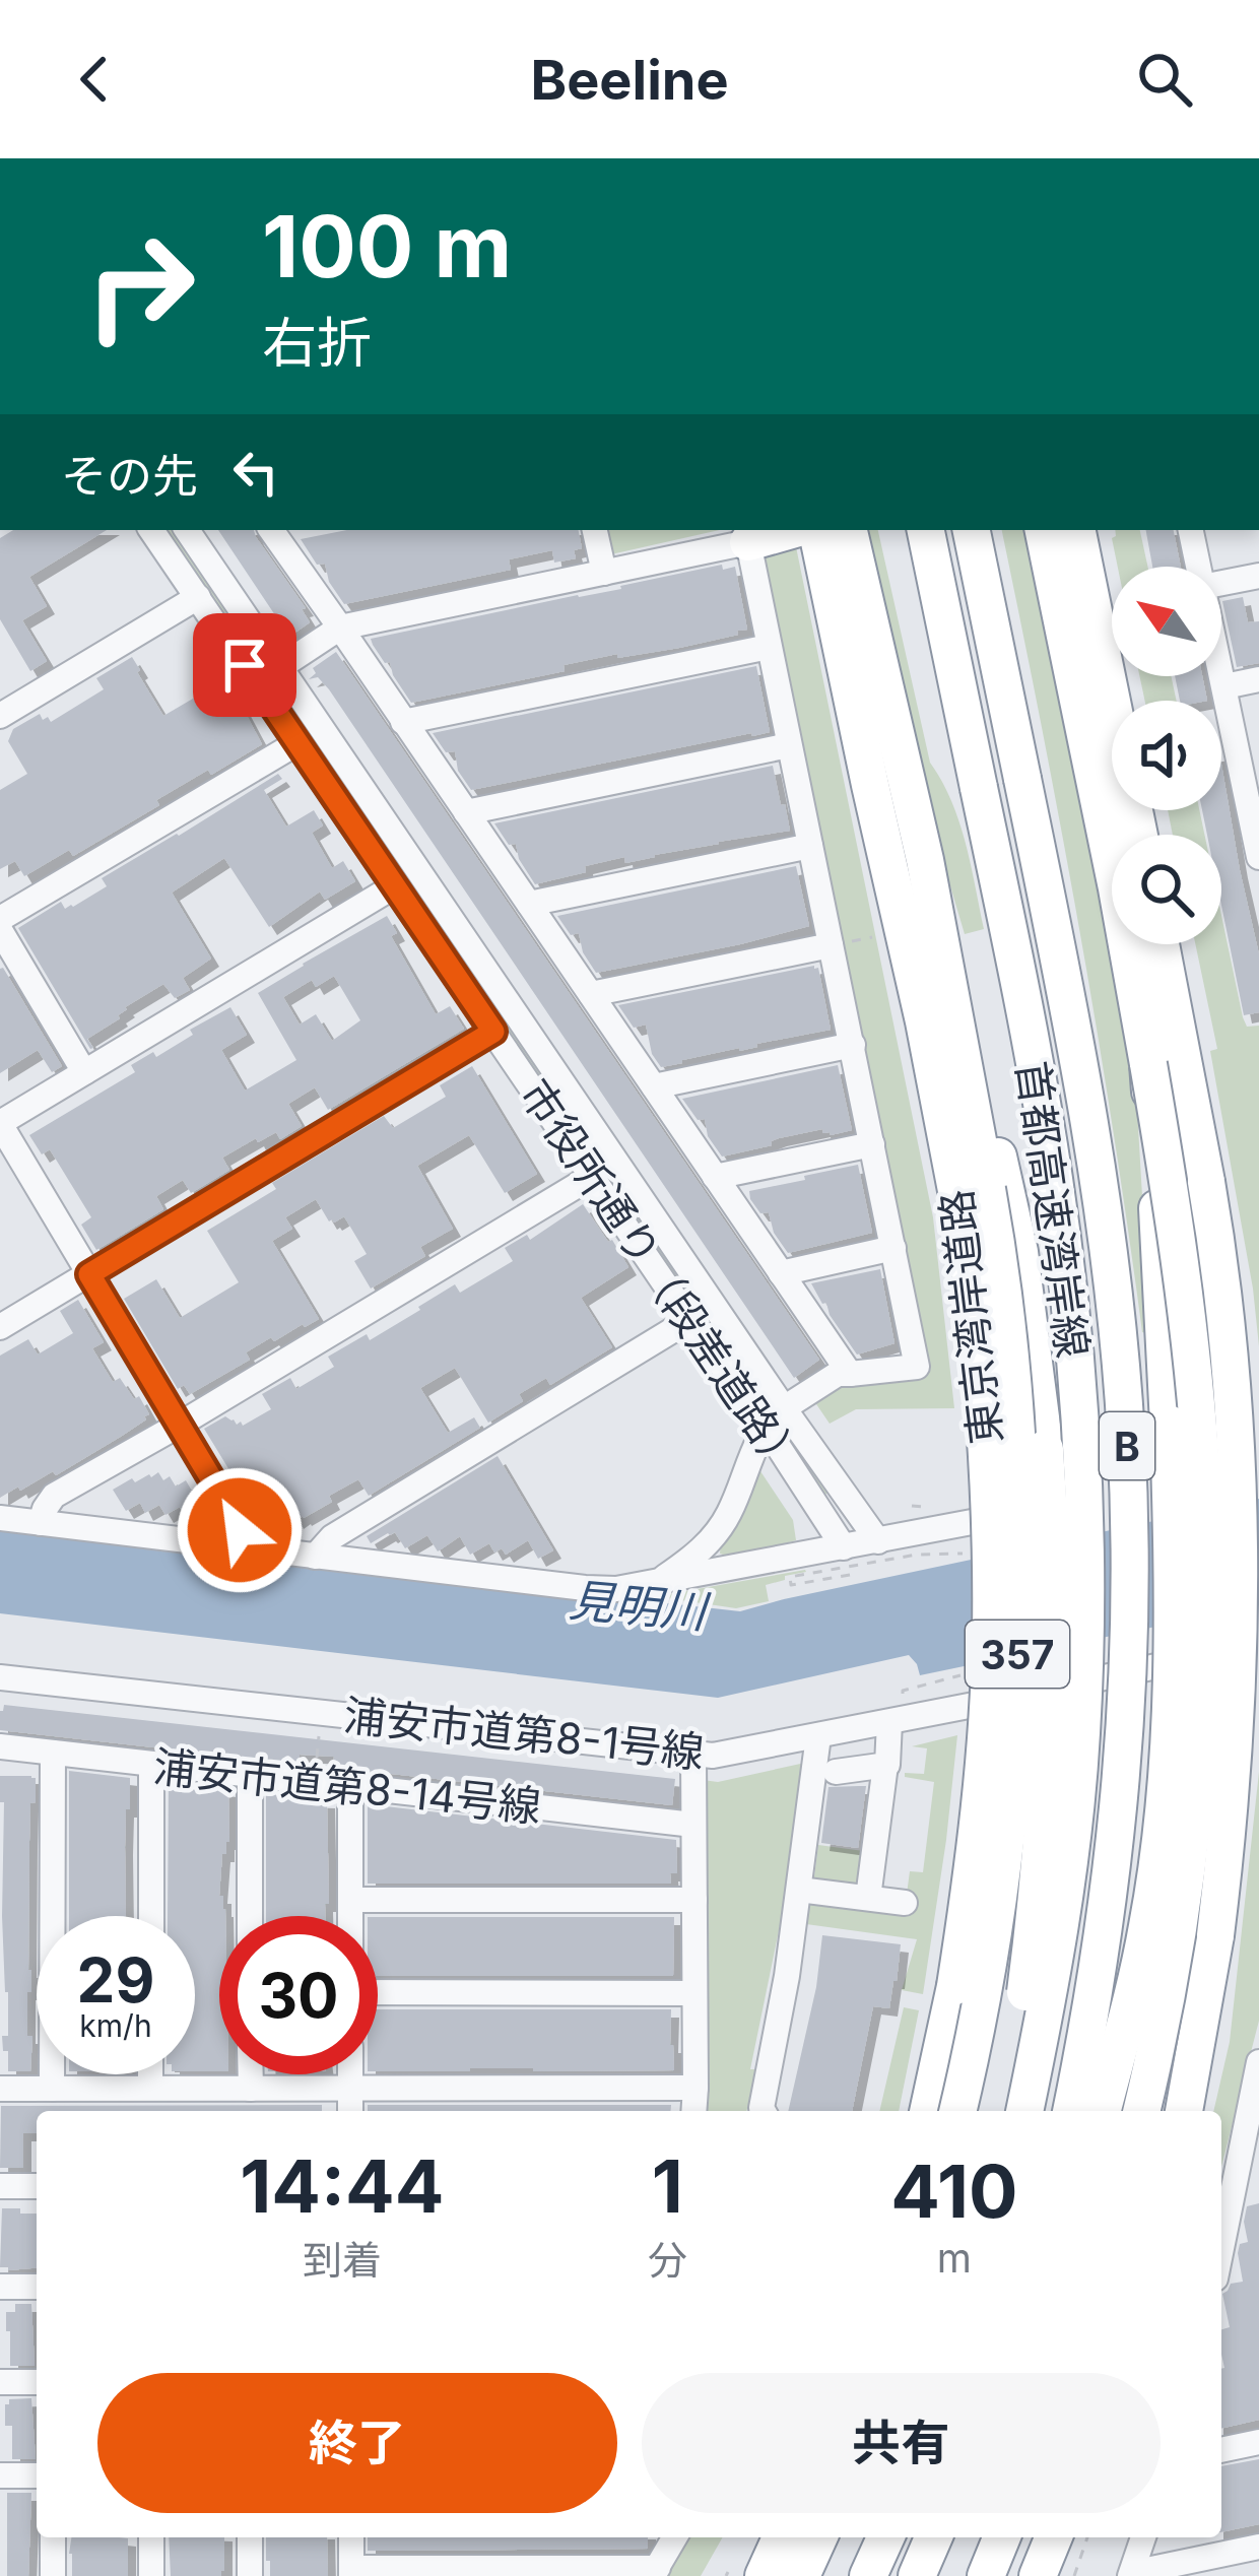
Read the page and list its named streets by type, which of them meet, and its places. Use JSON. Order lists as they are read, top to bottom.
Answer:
{
  "streets": {
    "highway": [
      "首都高速湾岸線",
      "東京湾岸道路",
      "B",
      "357"
    ],
    "street": ["市役所通り（段差道路）", "浦安市道第8-1号線", "浦安市道第8-14号線"]
  },
  "water": ["見明川"],
  "north": "top left",
  "page": {
    "header": "Beeline",
    "turn": ["100 m", "右折"],
    "then": "その先",
    "speed": "29 km/h",
    "limit": "30",
    "eta": [
      "14:44",
      "到着",
      "1",
      "分",
      "410",
      "m"
    ],
    "buttons": ["終了", "共有"]
  }
}
